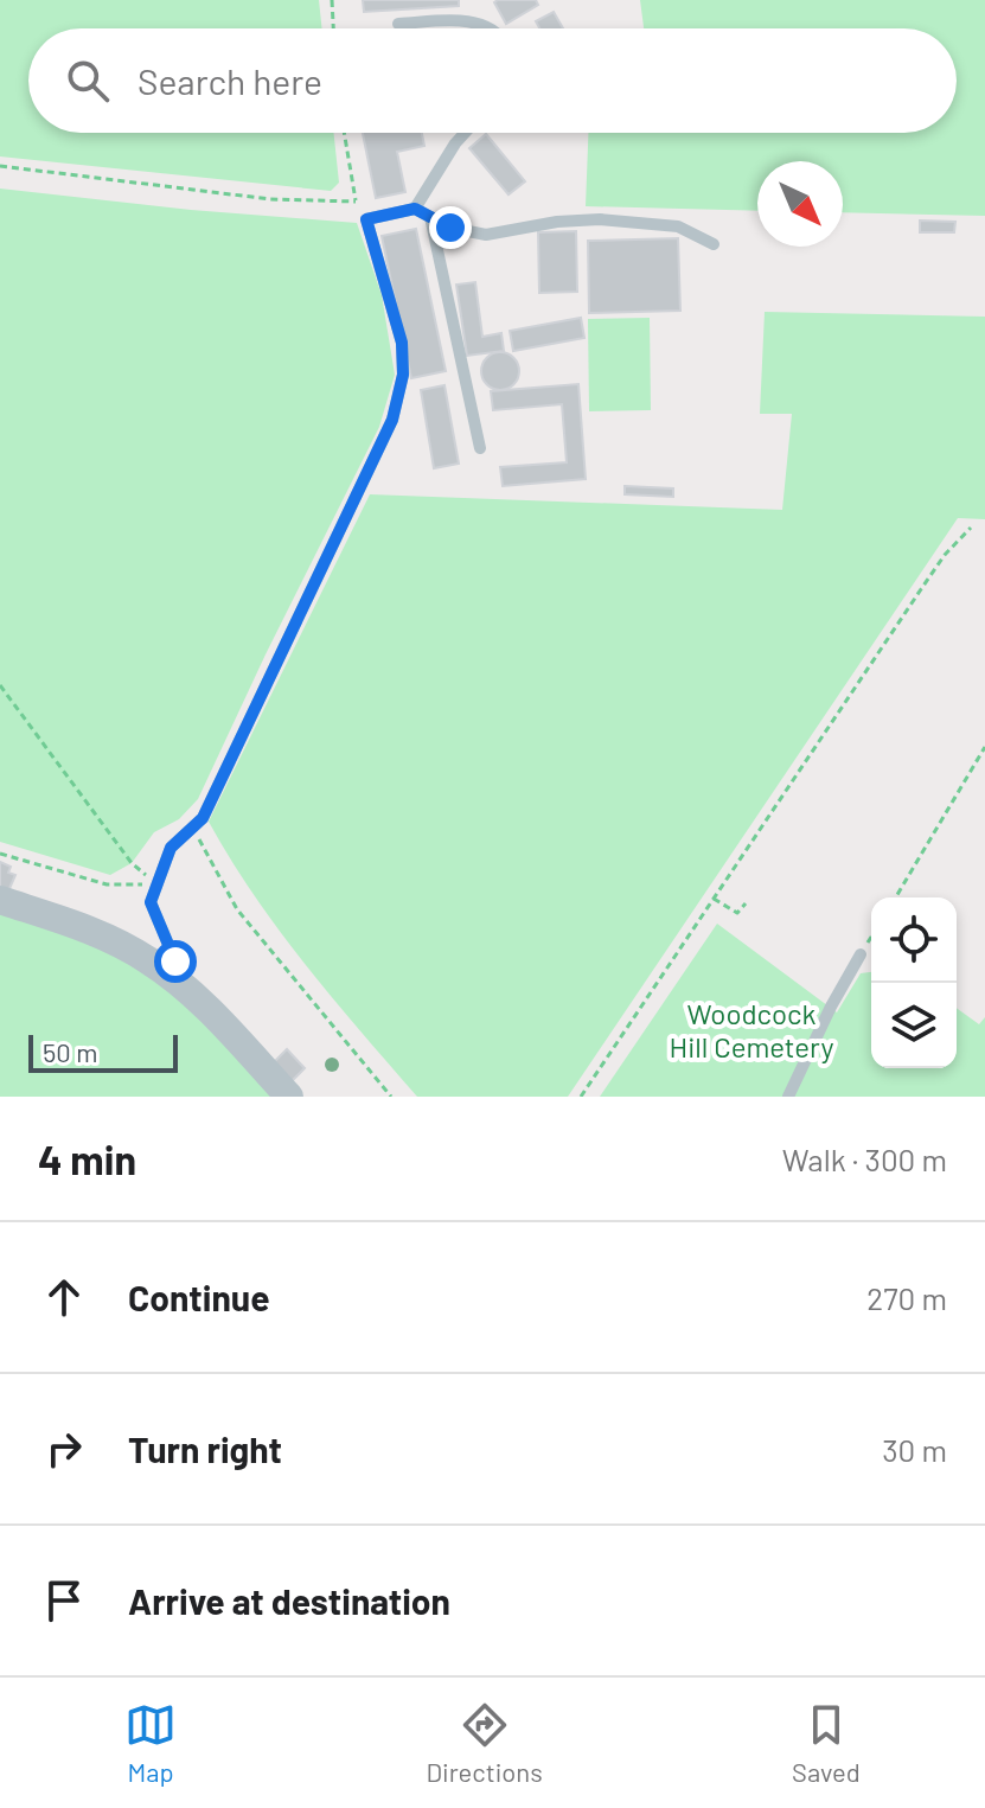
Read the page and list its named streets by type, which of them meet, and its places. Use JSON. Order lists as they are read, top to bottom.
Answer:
{
  "parks": ["Woodcock Hill Cemetery"],
  "scale_bar": "50 m",
  "north": "bottom right",
  "page": {
    "search": "Search here",
    "scale": "50 m",
    "heading": ["4 min", "Walk · 300 m"],
    "list": [
      ["Continue", "270 m"],
      ["Turn right", "30 m"],
      "Arrive at destination"
    ],
    "nav": ["Map", "Directions", "Saved"]
  }
}
